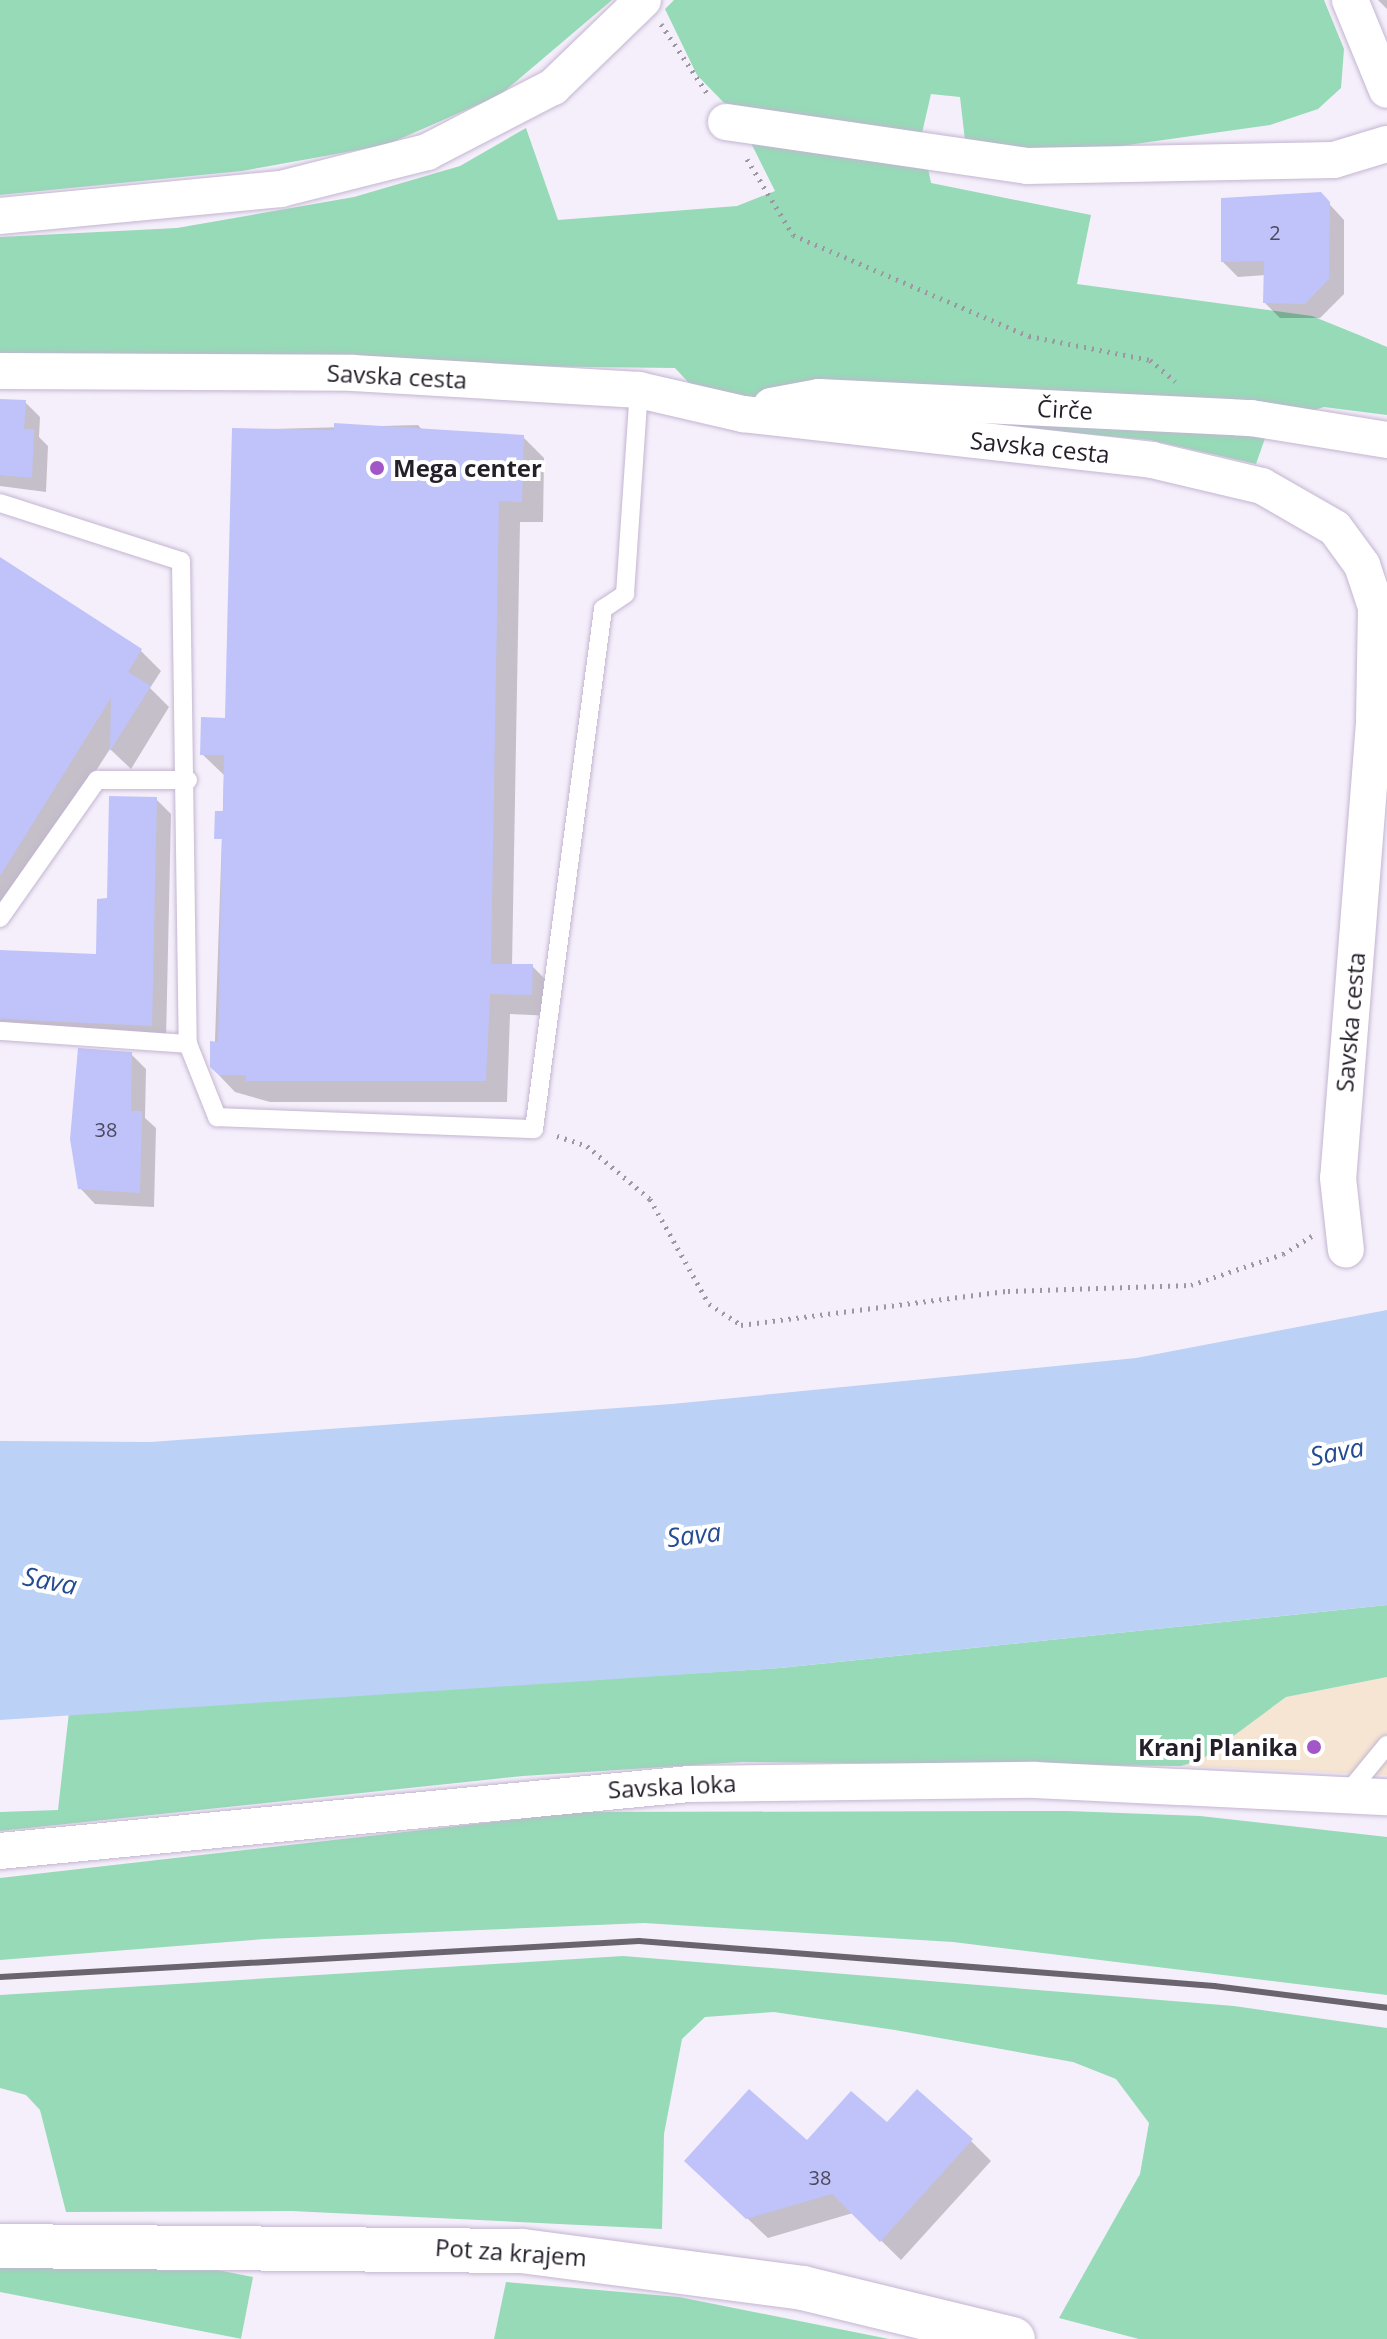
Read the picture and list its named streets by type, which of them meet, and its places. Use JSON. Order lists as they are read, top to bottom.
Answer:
{
  "streets": {
    "street": [
      "Savska cesta",
      "Čirče",
      "Savska loka",
      "Pot za krajem"
    ]
  },
  "crossings": [
    ["Savska cesta", "Čirče"]
  ],
  "water": ["Sava"],
  "places": ["Mega center", "Kranj Planika"],
  "house_numbers": ["2", "38", "38"]
}
